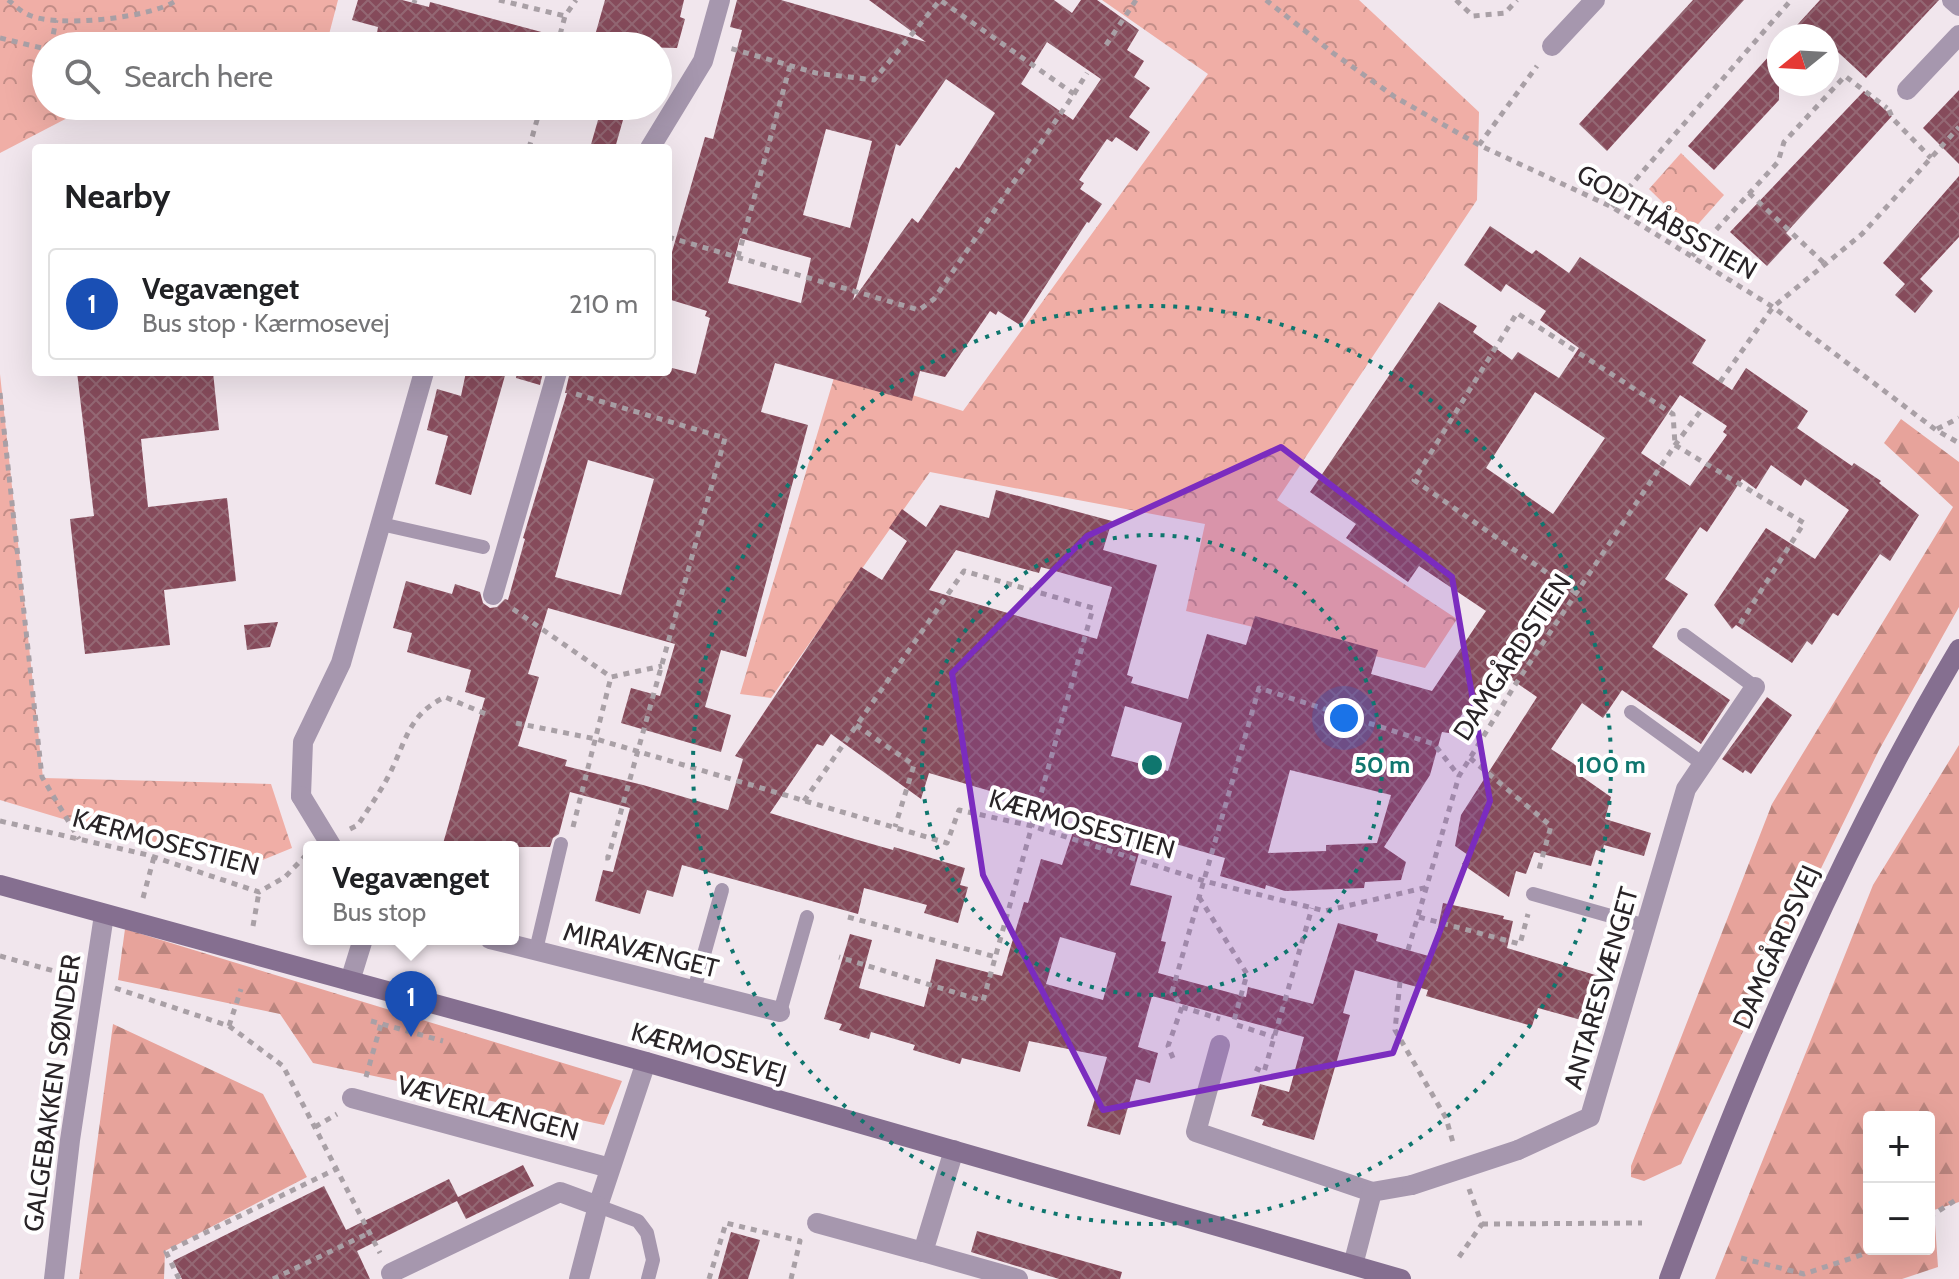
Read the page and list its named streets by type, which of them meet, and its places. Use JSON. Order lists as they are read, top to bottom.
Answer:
{
  "streets": {
    "street": [
      "DAMGÅRDSVEJ",
      "MIRAVÆNGET",
      "ANTARESVÆNGET",
      "KÆRMOSEVEJ",
      "GALGEBAKKEN SØNDER",
      "VÆVERLÆNGEN"
    ],
    "path": ["GODTHÅBSSTIEN", "DAMGÅRDSTIEN", "KÆRMOSESTIEN"]
  },
  "crossings": [
    ["DAMGÅRDSTIEN", "KÆRMOSESTIEN"],
    ["KÆRMOSEVEJ", "GALGEBAKKEN SØNDER"]
  ],
  "north": "left",
  "page": {
    "search": "Search here",
    "heading": "Nearby",
    "list": [
      {
        "mark": "1",
        "name": "Vegavænget",
        "note": "Bus stop · Kærmosevej",
        "value": "210 m"
      }
    ],
    "popup": ["Vegavænget", "Bus stop"],
    "pins": "1",
    "map_buttons": ["+", "−"]
  },
  "rings": ["50 m", "100 m"]
}
